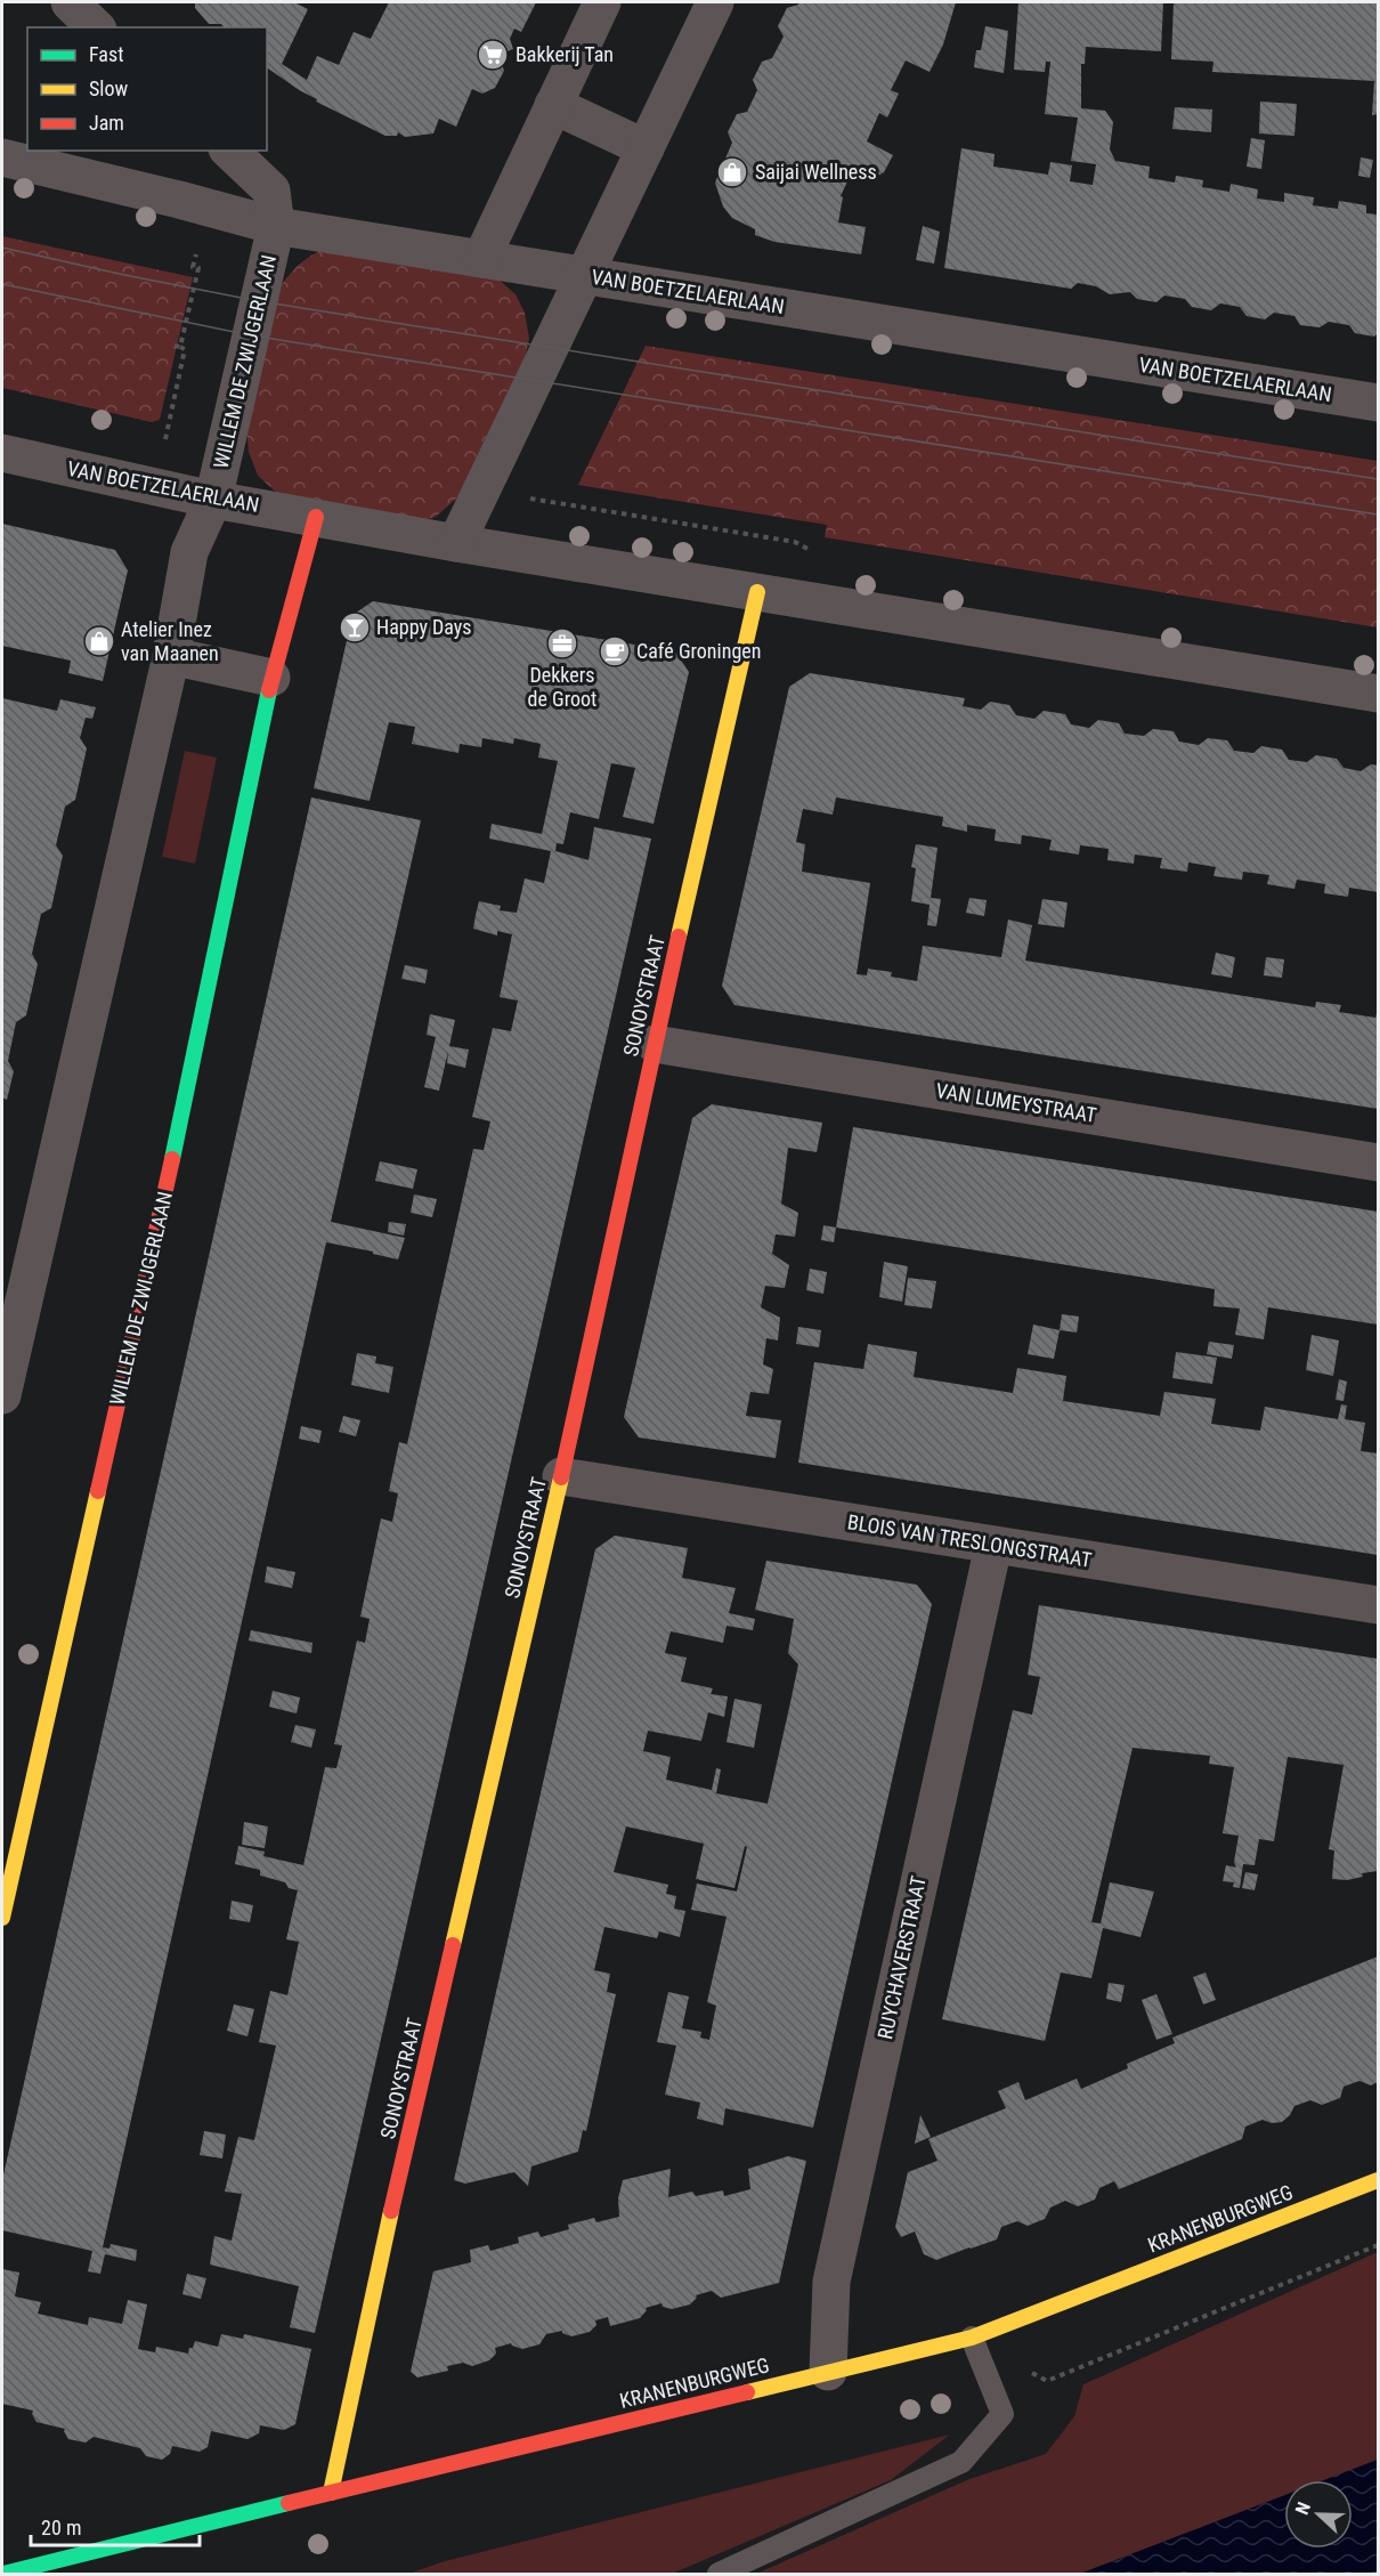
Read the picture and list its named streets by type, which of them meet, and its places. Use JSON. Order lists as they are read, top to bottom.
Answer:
{
  "streets": {
    "street": [
      "VAN BOETZELAERLAAN",
      "WILLEM DE ZWIJGERLAAN",
      "SONOYSTRAAT",
      "VAN LUMEYSTRAAT",
      "BLOIS VAN TRESLONGSTRAAT",
      "RUYCHAVERSTRAAT",
      "KRANENBURGWEG"
    ]
  },
  "crossings": [
    ["VAN BOETZELAERLAAN", "WILLEM DE ZWIJGERLAAN"],
    ["VAN BOETZELAERLAAN", "SONOYSTRAAT"],
    ["SONOYSTRAAT", "VAN LUMEYSTRAAT"],
    ["SONOYSTRAAT", "BLOIS VAN TRESLONGSTRAAT"],
    ["SONOYSTRAAT", "KRANENBURGWEG"],
    ["BLOIS VAN TRESLONGSTRAAT", "RUYCHAVERSTRAAT"],
    ["RUYCHAVERSTRAAT", "KRANENBURGWEG"]
  ],
  "places": {
    "supermarket": ["Bakkerij Tan"],
    "shop": ["Saijai Wellness", "Atelier Inez van Maanen"],
    "bar": ["Happy Days"],
    "office": ["Dekkers de Groot"],
    "cafe": ["Café Groningen"]
  },
  "legend": ["Fast", "Slow", "Jam"],
  "scale_bar": "20 m",
  "north": "left"
}
